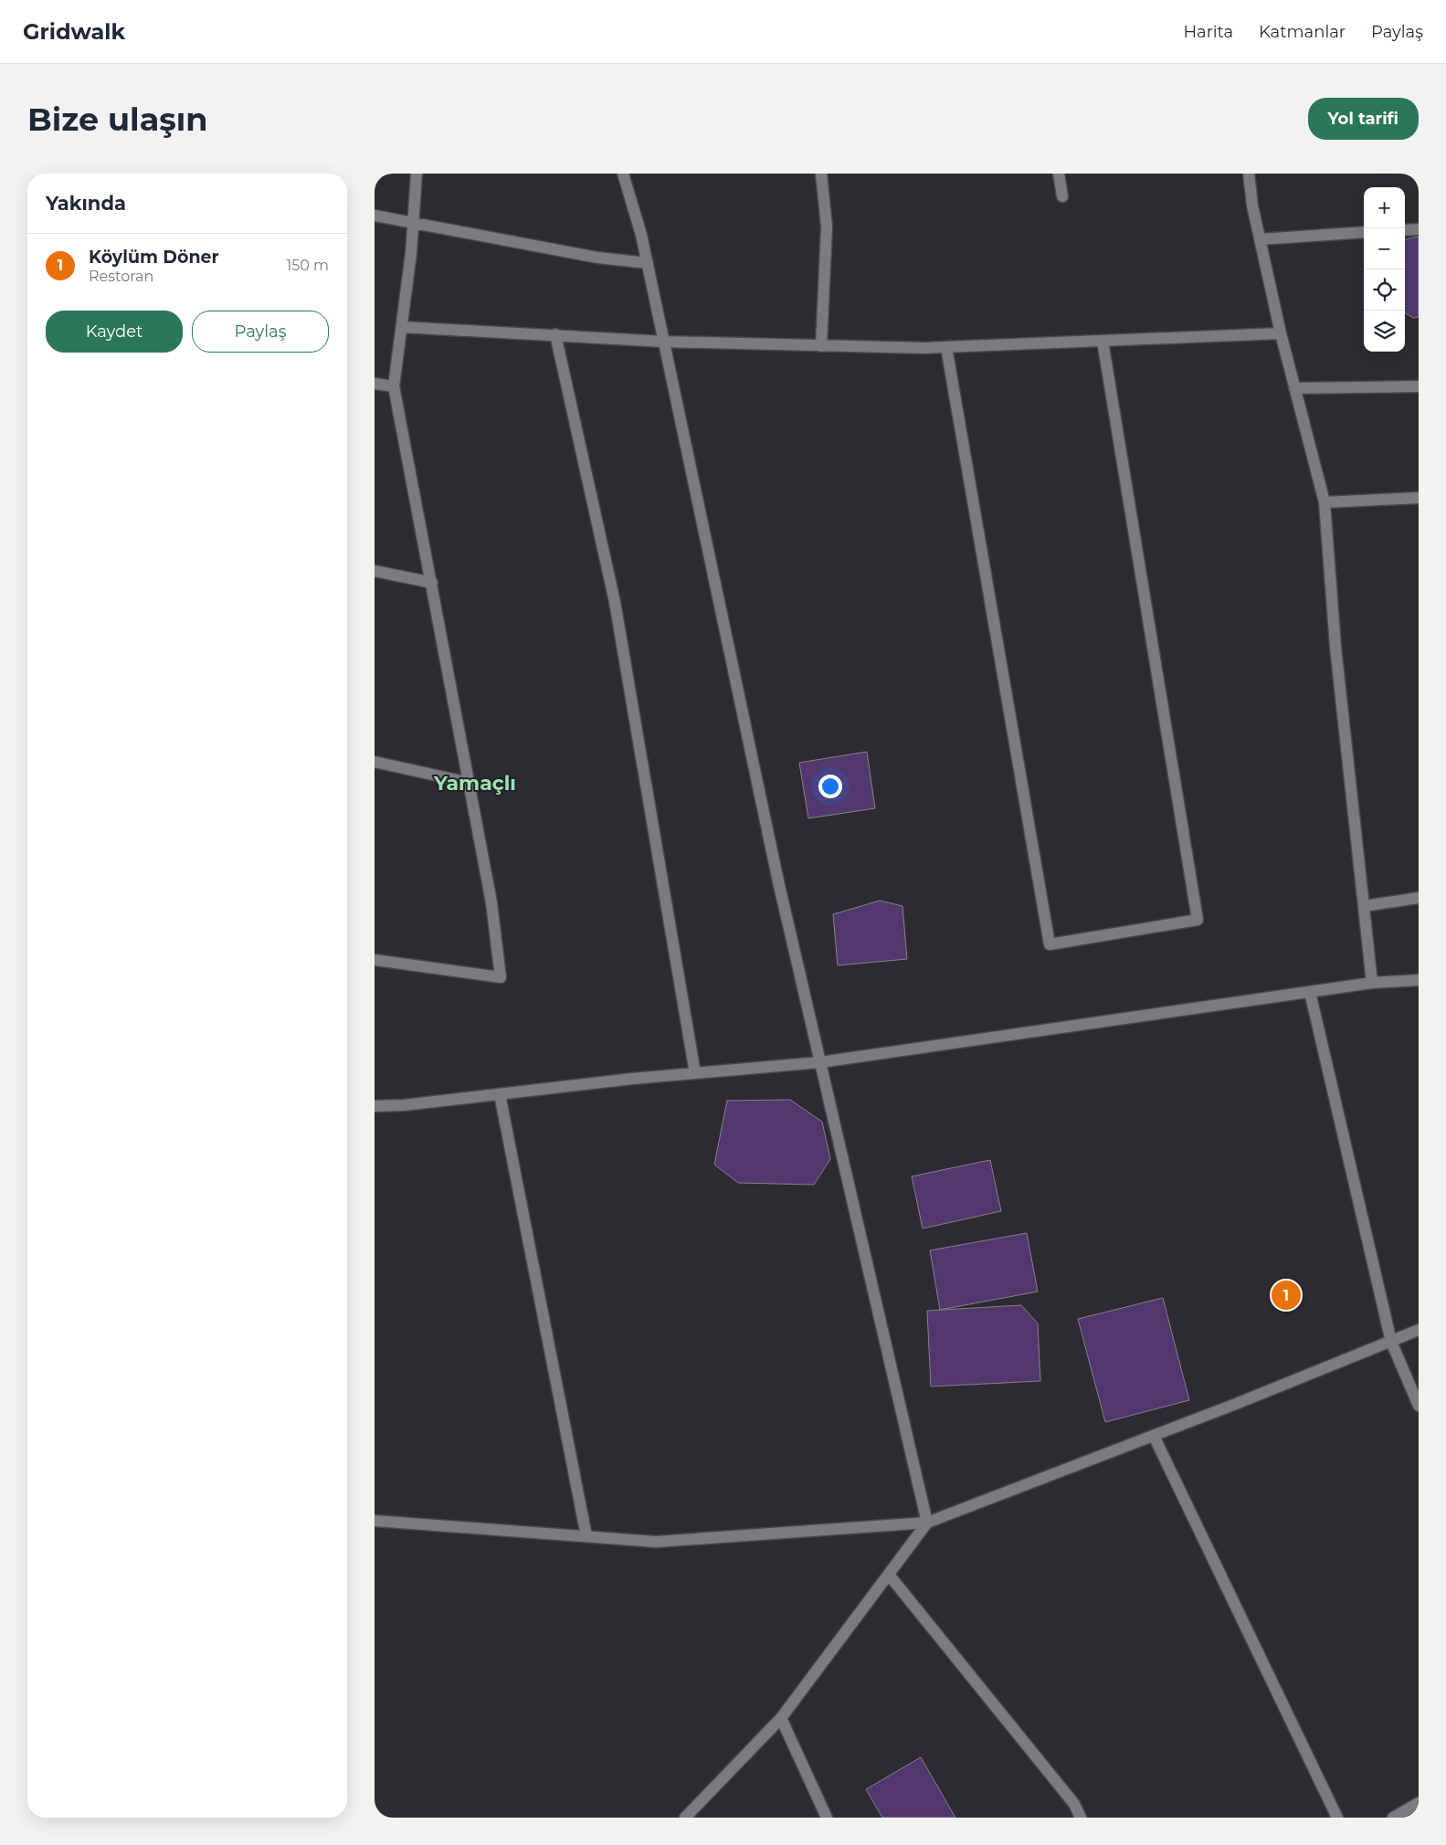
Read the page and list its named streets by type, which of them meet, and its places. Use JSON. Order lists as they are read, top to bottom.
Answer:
{
  "districts": ["Yamaçlı"],
  "page": {
    "header": "Gridwalk",
    "nav": ["Harita", "Katmanlar", "Paylaş"],
    "buttons": [
      "Yol tarifi",
      ["Kaydet", "Paylaş"]
    ],
    "title": "Bize ulaşın",
    "heading": "Yakında",
    "map_buttons": ["+", "−"],
    "list": [
      {
        "mark": "1",
        "name": "Köylüm Döner",
        "note": "Restoran",
        "value": "150 m"
      }
    ],
    "pins": "1"
  }
}
